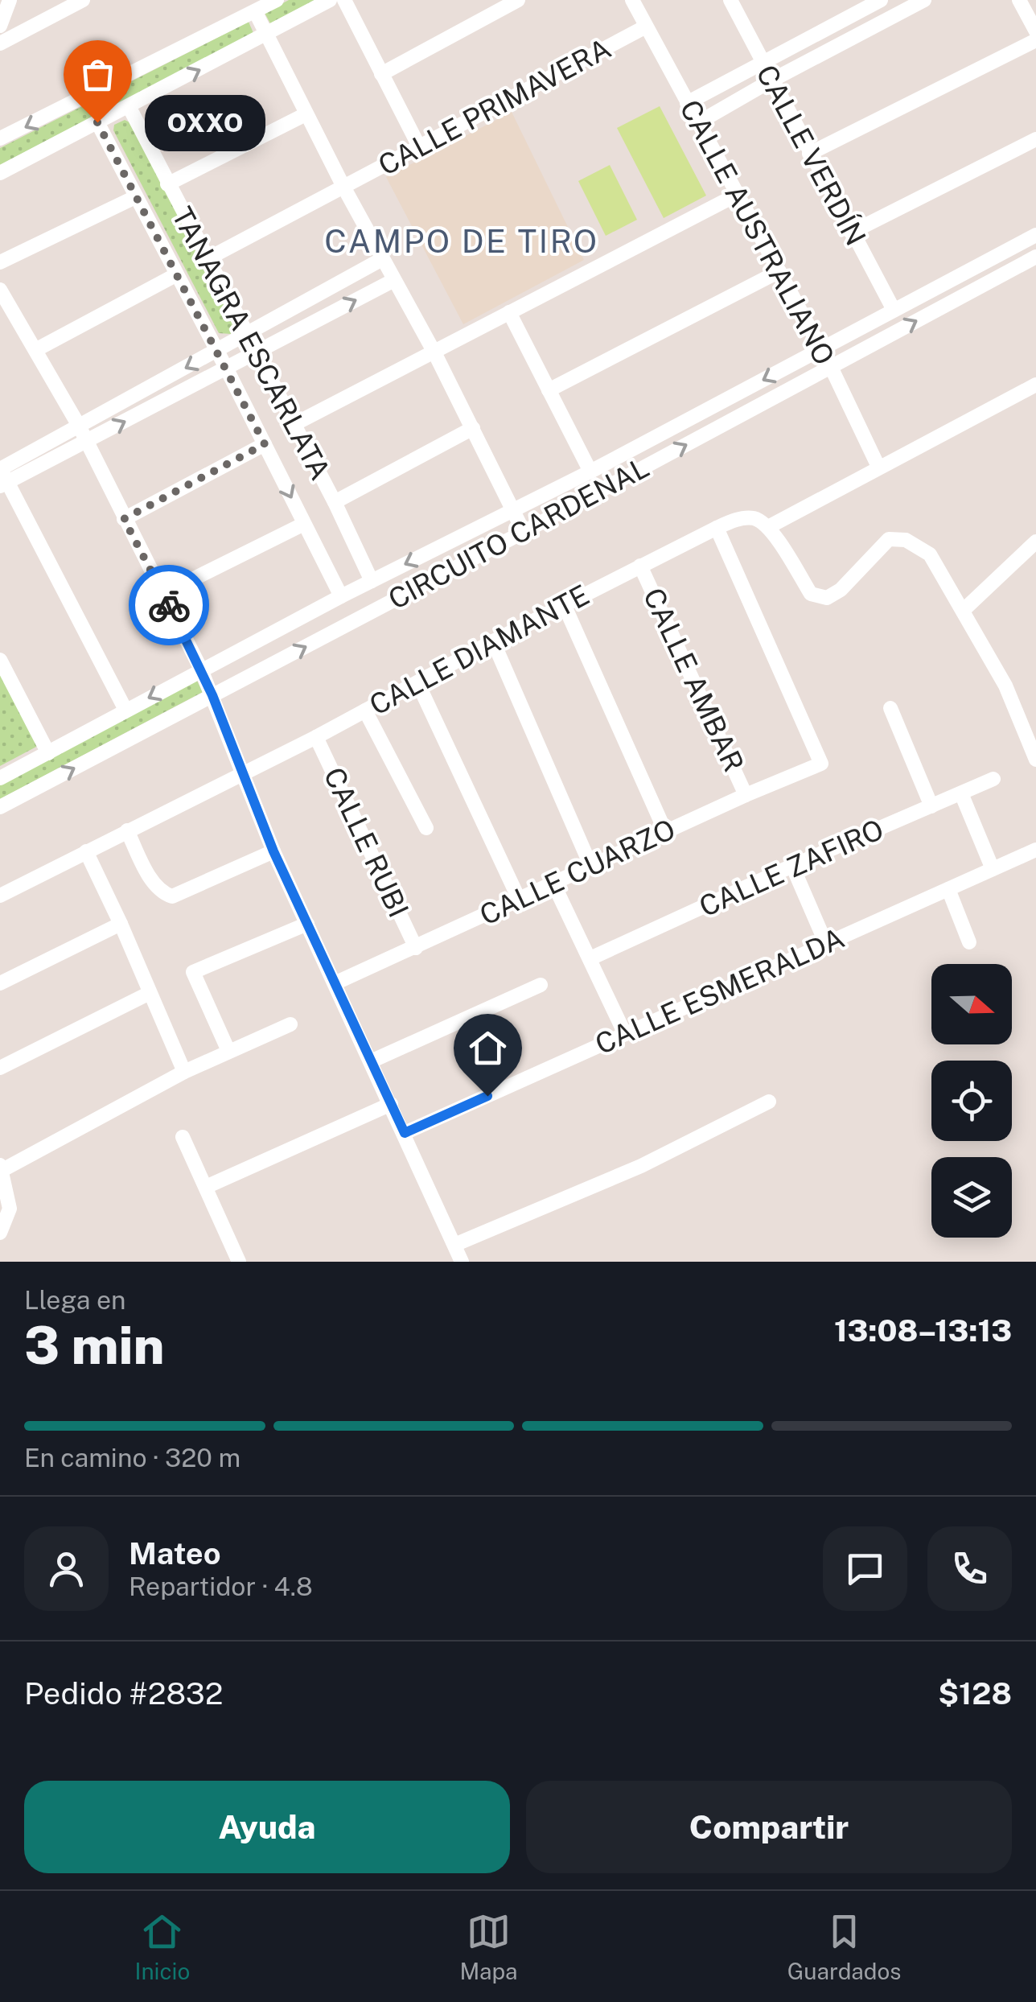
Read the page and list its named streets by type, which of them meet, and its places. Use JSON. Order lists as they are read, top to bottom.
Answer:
{
  "streets": {
    "street": [
      "CALLE PRIMAVERA",
      "CALLE VERDÍN",
      "CALLE AUSTRALIANO",
      "TANAGRA ESCARLATA",
      "CIRCUITO CARDENAL",
      "CALLE DIAMANTE",
      "CALLE AMBAR",
      "CALLE RUBI",
      "CALLE ZAFIRO",
      "CALLE CUARZO",
      "CALLE ESMERALDA"
    ]
  },
  "crossings": [
    ["CALLE PRIMAVERA", "CALLE AUSTRALIANO"],
    ["CALLE PRIMAVERA", "TANAGRA ESCARLATA"],
    ["CALLE VERDÍN", "CIRCUITO CARDENAL"],
    ["CALLE AUSTRALIANO", "CIRCUITO CARDENAL"],
    ["TANAGRA ESCARLATA", "CIRCUITO CARDENAL"],
    ["CALLE DIAMANTE", "CALLE AMBAR"],
    ["CALLE DIAMANTE", "CALLE RUBI"],
    ["CALLE DIAMANTE", "CALLE CUARZO"],
    ["CALLE AMBAR", "CALLE CUARZO"],
    ["CALLE RUBI", "CALLE CUARZO"]
  ],
  "districts": ["CAMPO DE TIRO"],
  "places": ["OXXO"],
  "north": "right",
  "page": {
    "bubble": "OXXO",
    "heading": ["3 min", "Llega en", "13:08–13:13"],
    "panel": [
      "Mateo",
      "Repartidor · 4.8",
      "Pedido #2832",
      "$128"
    ],
    "bar": "En camino · 320 m",
    "buttons": ["Ayuda", "Compartir"],
    "tabs": ["Inicio", "Mapa", "Guardados"]
  }
}
